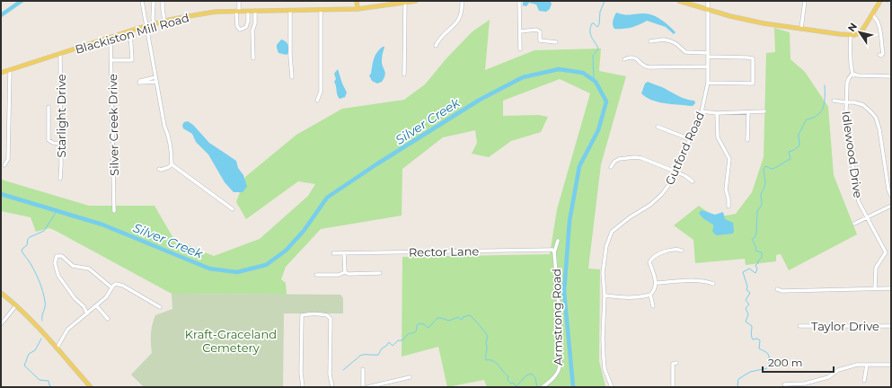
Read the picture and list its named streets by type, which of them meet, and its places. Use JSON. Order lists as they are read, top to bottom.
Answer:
{
  "streets": {
    "main road": ["Blackiston Mill Road"],
    "street": [
      "Starlight Drive",
      "Silver Creek Drive",
      "Gutford Road",
      "Idlewood Drive",
      "Rector Lane",
      "Armstrong Road",
      "Taylor Drive"
    ]
  },
  "crossings": [
    ["Blackiston Mill Road", "Starlight Drive"],
    ["Blackiston Mill Road", "Silver Creek Drive"],
    ["Rector Lane", "Armstrong Road"]
  ],
  "water": ["Silver Creek"],
  "parks": ["Kraft-Graceland Cemetery"],
  "scale_bar": "200 m",
  "north": "top left"
}
